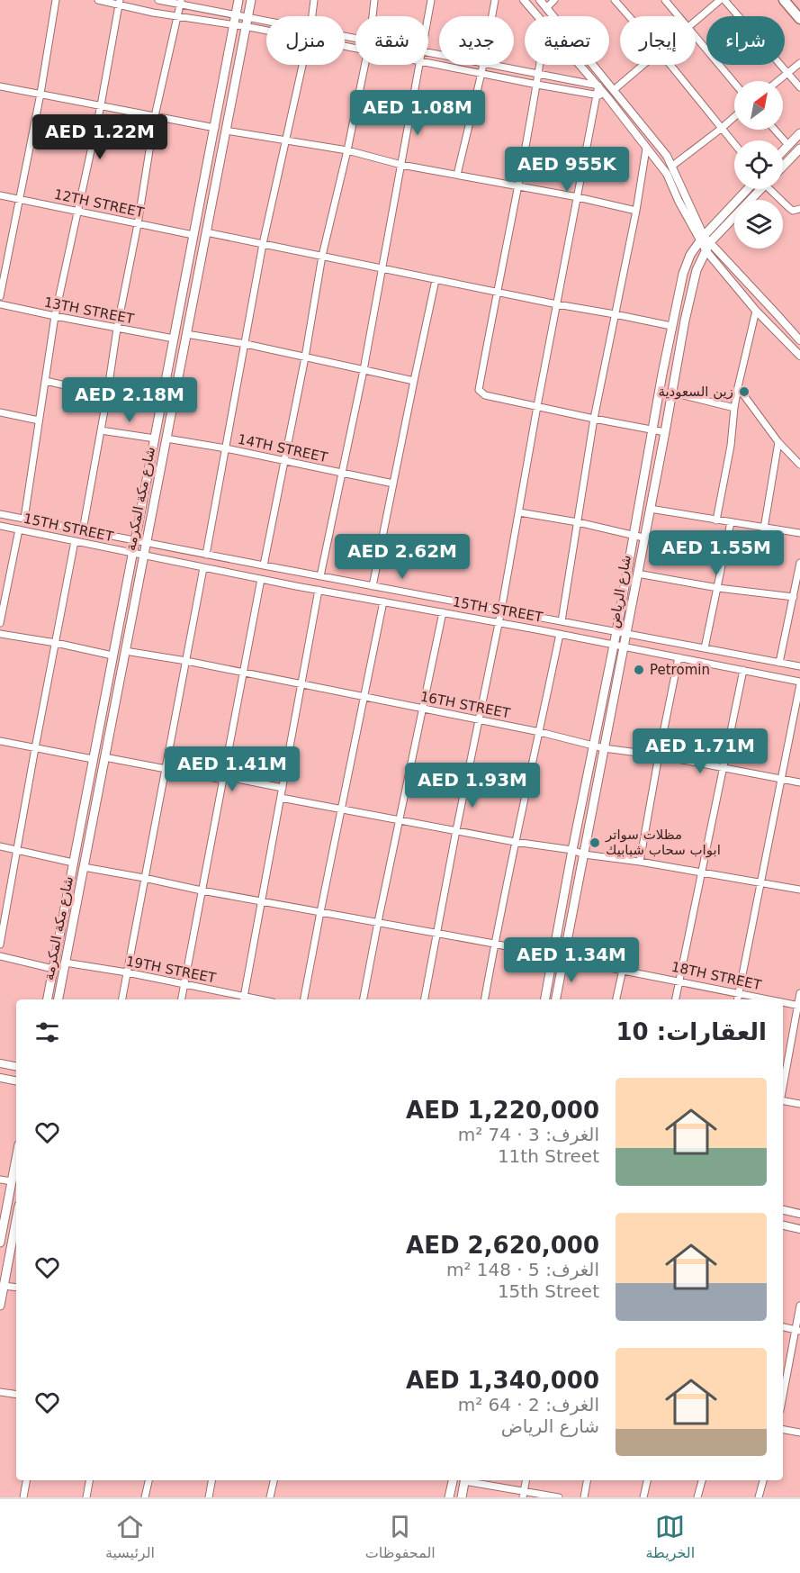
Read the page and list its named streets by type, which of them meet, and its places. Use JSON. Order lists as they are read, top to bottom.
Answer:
{
  "streets": {
    "main road": ["شارع مكة المكرمة", "شارع الرياض"],
    "street": [
      "12TH STREET",
      "13TH STREET",
      "14TH STREET",
      "15TH STREET",
      "16TH STREET",
      "19TH STREET",
      "18TH STREET"
    ]
  },
  "crossings": [
    ["12TH STREET", "شارع مكة المكرمة"],
    ["13TH STREET", "شارع مكة المكرمة"],
    ["14TH STREET", "شارع مكة المكرمة"],
    ["شارع مكة المكرمة", "15TH STREET"],
    ["شارع مكة المكرمة", "16TH STREET"],
    ["شارع مكة المكرمة", "19TH STREET"],
    ["15TH STREET", "شارع الرياض"],
    ["شارع الرياض", "16TH STREET"],
    ["شارع الرياض", "18TH STREET"]
  ],
  "places": ["زين السعودية", "Petromin", "مظلات سواتر ابواب سحاب شبابيك"],
  "north": "top right",
  "page": {
    "chip": [
      "شراء",
      "إيجار",
      "تصفية",
      "جديد",
      "شقة",
      "منزل"
    ],
    "price": [
      "AED 1.08M",
      "AED 1.22M",
      "AED 955K",
      "AED 2.18M",
      "AED 1.55M",
      "AED 2.62M",
      "AED 1.71M",
      "AED 1.41M",
      "AED 1.93M",
      "AED 1.34M"
    ],
    "heading": "العقارات: 10",
    "list": [
      {
        "name": "AED 1,220,000",
        "note": "الغرف: 3 · 74 m² · 11th Street"
      },
      {
        "name": "AED 2,620,000",
        "note": "الغرف: 5 · 148 m² · 15th Street"
      },
      {
        "name": "AED 1,340,000",
        "note": "الغرف: 2 · 64 m² · شارع الرياض"
      }
    ],
    "tabs": ["الخريطة", "المحفوظات", "الرئيسية"]
  }
}
